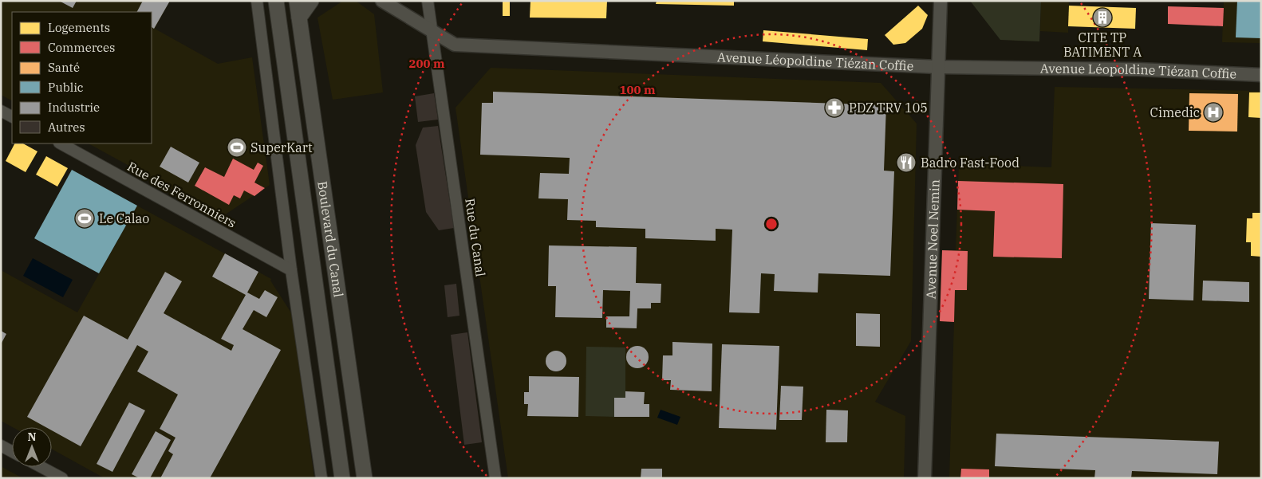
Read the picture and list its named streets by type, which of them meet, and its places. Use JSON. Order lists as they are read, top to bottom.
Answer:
{
  "streets": {
    "main road": ["Boulevard du Canal"],
    "street": [
      "Avenue Léopoldine Tiézan Coffie",
      "Rue des Ferronniers",
      "Rue du Canal",
      "Avenue Noel Nemin"
    ]
  },
  "crossings": [
    ["Avenue Léopoldine Tiézan Coffie", "Rue du Canal"],
    ["Avenue Léopoldine Tiézan Coffie", "Avenue Noel Nemin"]
  ],
  "places": {
    "building": ["CITE TP BATIMENT A"],
    "pharmacy": ["PDZ TRV 105"],
    "hospital": ["Cimedic"],
    "sports": ["SuperKart", "Le Calao"],
    "restaurant": ["Badro Fast-Food"]
  },
  "legend": [
    "Logements",
    "Commerces",
    "Santé",
    "Public",
    "Industrie",
    "Autres"
  ],
  "north": "top",
  "rings": ["200 m", "100 m"]
}
